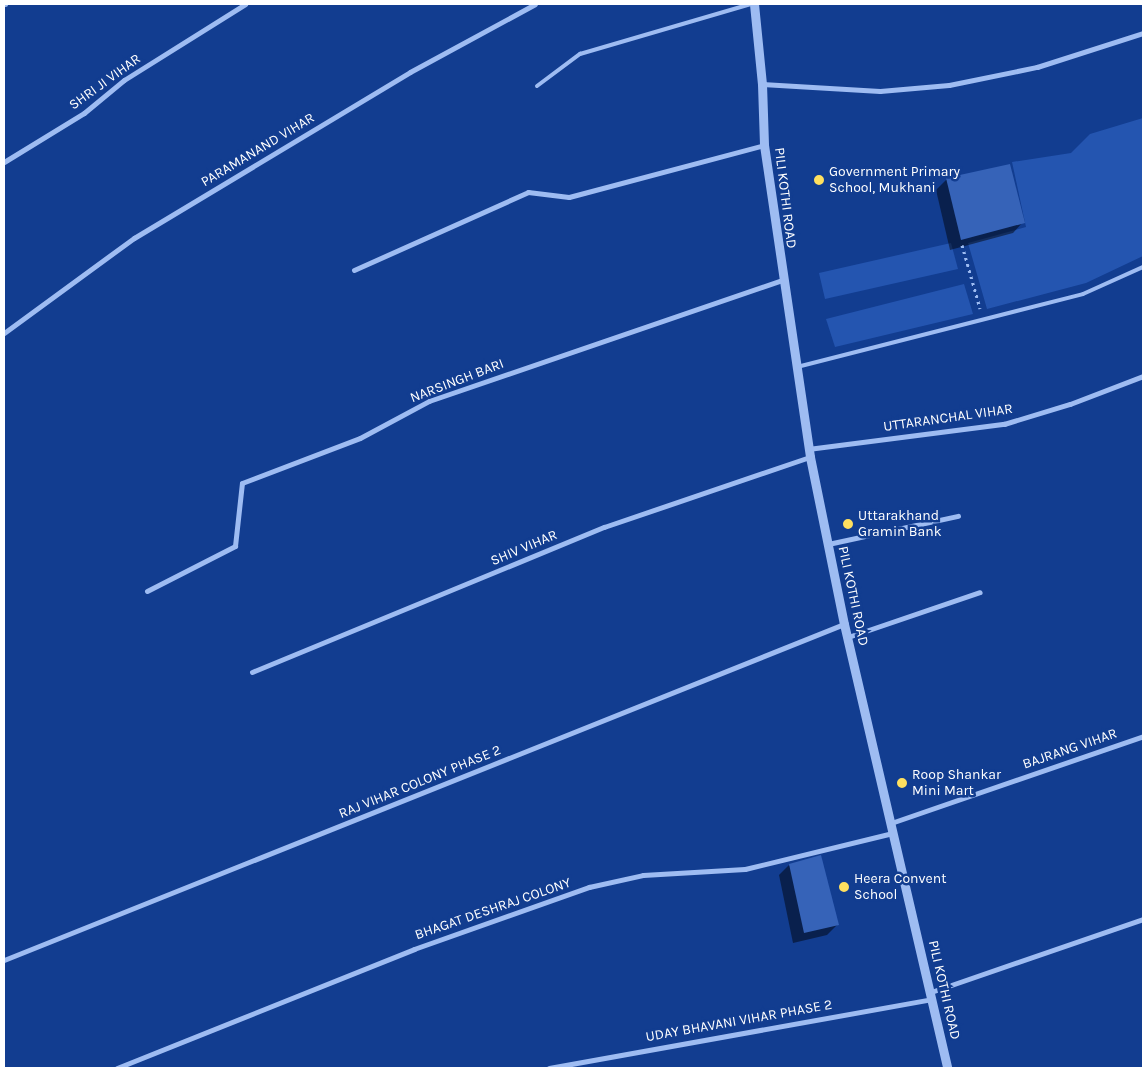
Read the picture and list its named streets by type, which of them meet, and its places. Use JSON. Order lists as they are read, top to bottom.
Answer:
{
  "streets": {
    "street": [
      "SHRI JI VIHAR",
      "PARAMANAND VIHAR",
      "PILI KOTHI ROAD",
      "NARSINGH BARI",
      "UTTARANCHAL VIHAR",
      "SHIV VIHAR",
      "BAJRANG VIHAR",
      "RAJ VIHAR COLONY PHASE 2",
      "BHAGAT DESHRAJ COLONY",
      "UDAY BHAVANI VIHAR PHASE 2"
    ]
  },
  "crossings": [
    ["PILI KOTHI ROAD", "NARSINGH BARI"],
    ["PILI KOTHI ROAD", "UTTARANCHAL VIHAR"],
    ["PILI KOTHI ROAD", "SHIV VIHAR"],
    ["PILI KOTHI ROAD", "BAJRANG VIHAR"],
    ["PILI KOTHI ROAD", "RAJ VIHAR COLONY PHASE 2"],
    ["PILI KOTHI ROAD", "BHAGAT DESHRAJ COLONY"],
    ["PILI KOTHI ROAD", "UDAY BHAVANI VIHAR PHASE 2"],
    ["UTTARANCHAL VIHAR", "SHIV VIHAR"]
  ],
  "places": [
    "Government Primary School, Mukhani",
    "Uttarakhand Gramin Bank",
    "Roop Shankar Mini Mart",
    "Heera Convent School"
  ]
}
